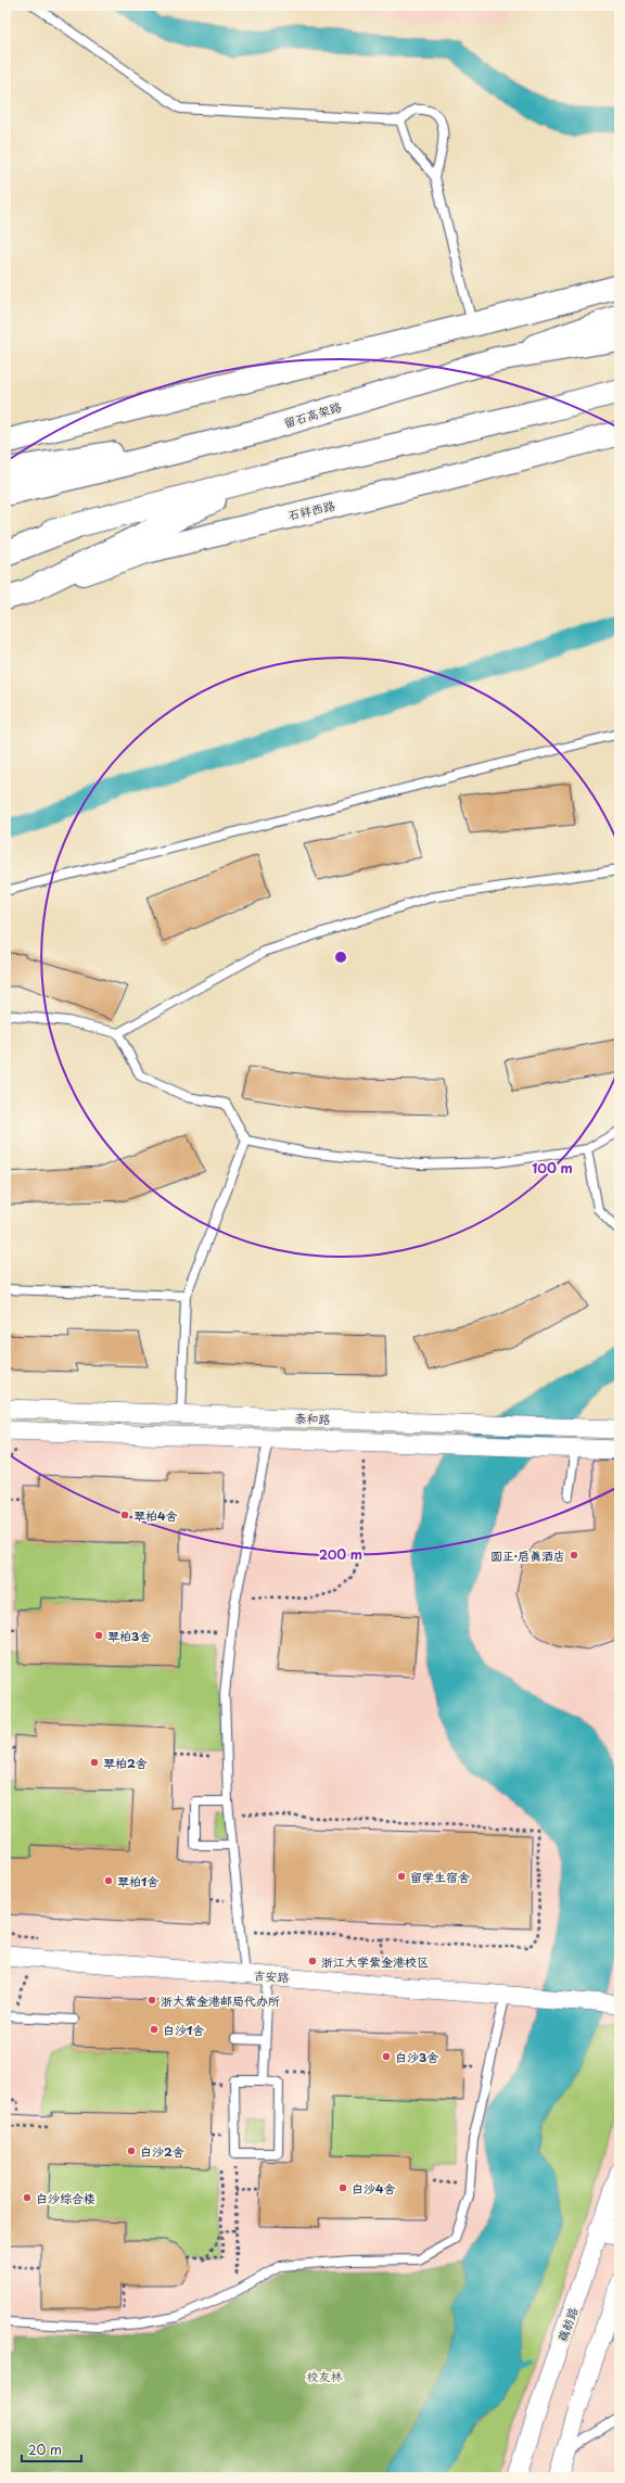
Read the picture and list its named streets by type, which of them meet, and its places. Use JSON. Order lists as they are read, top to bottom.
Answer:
{
  "streets": {
    "main road": ["留石高架路", "石祥西路"],
    "street": ["泰和路", "吉安路", "藕舫路"]
  },
  "parks": ["校友林"],
  "places": [
    "翠柏4舍",
    "圆正·启真酒店",
    "翠柏3舍",
    "翠柏2舍",
    "留学生宿舍",
    "翠柏1舍",
    "浙江大学紫金港校区",
    "浙大紫金港邮局代办所",
    "白沙1舍",
    "白沙3舍",
    "白沙2舍",
    "白沙4舍",
    "白沙综合楼"
  ],
  "scale_bar": "20 m",
  "rings": ["100 m", "200 m"]
}
